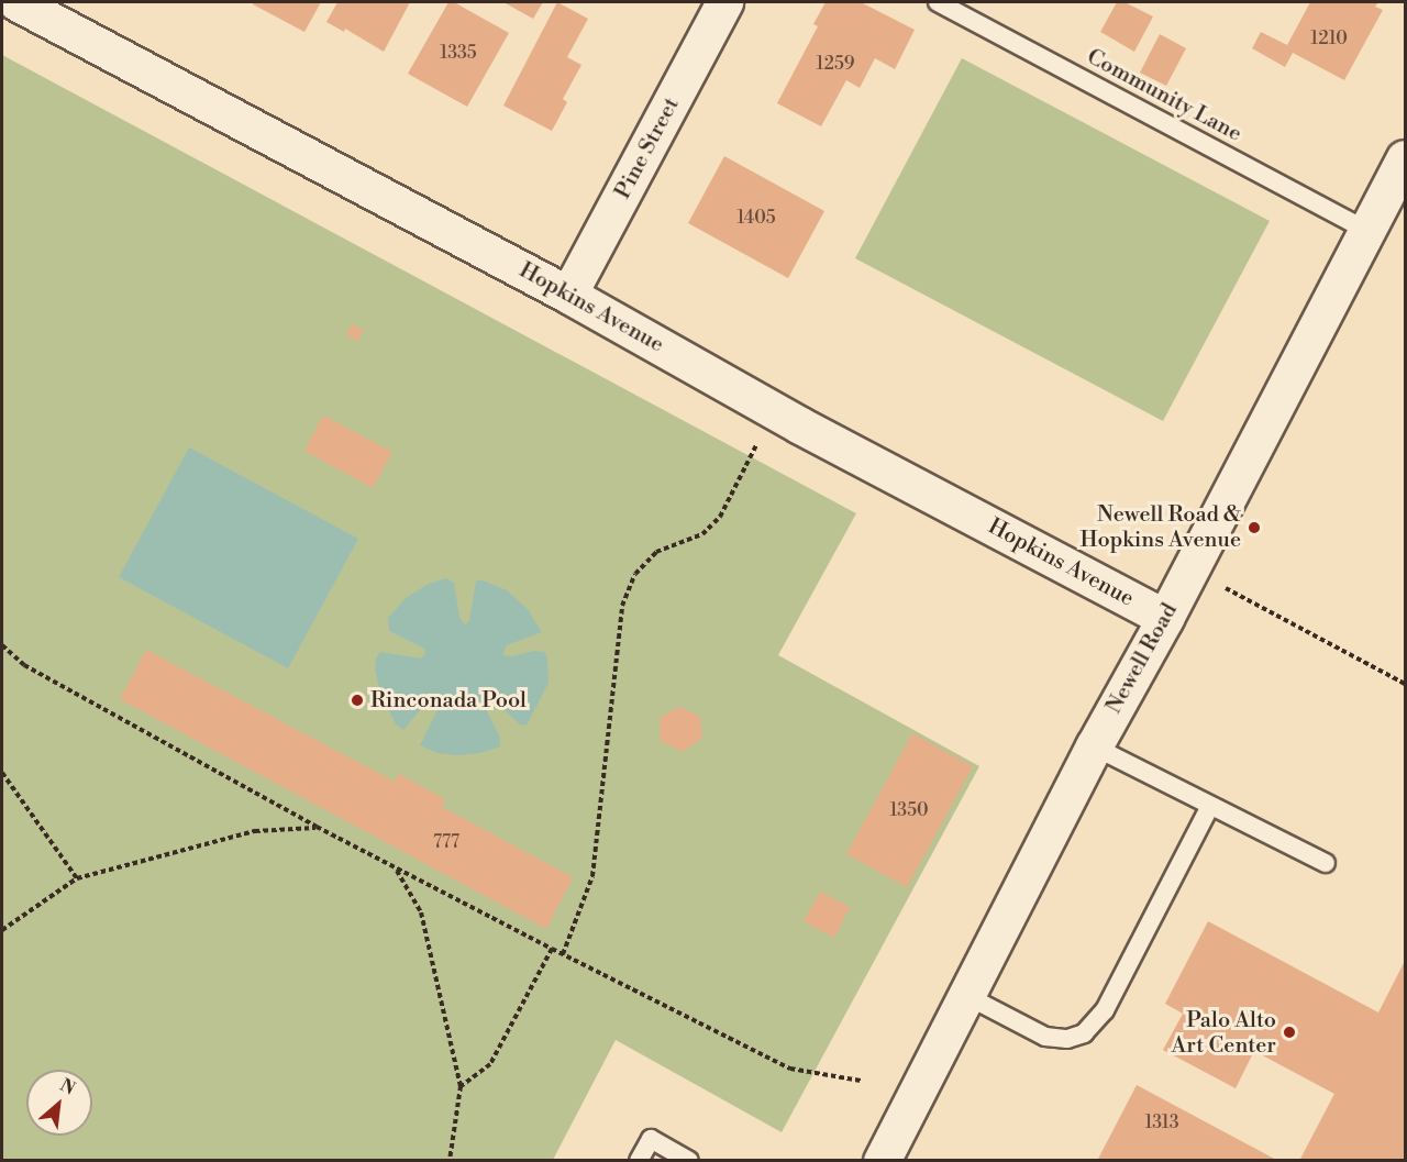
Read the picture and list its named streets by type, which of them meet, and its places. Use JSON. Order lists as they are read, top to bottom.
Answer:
{
  "streets": {
    "street": ["Pine Street", "Hopkins Avenue", "Newell Road"],
    "lane": ["Community Lane"]
  },
  "crossings": [
    ["Community Lane", "Newell Road"],
    ["Pine Street", "Hopkins Avenue"],
    ["Hopkins Avenue", "Newell Road"]
  ],
  "places": ["Newell Road & Hopkins Avenue", "Rinconada Pool", "Palo Alto Art Center"],
  "house_numbers": [
    "1210",
    "1335",
    "1259",
    "1405",
    "1350",
    "777",
    "1313"
  ],
  "north": "top right"
}
